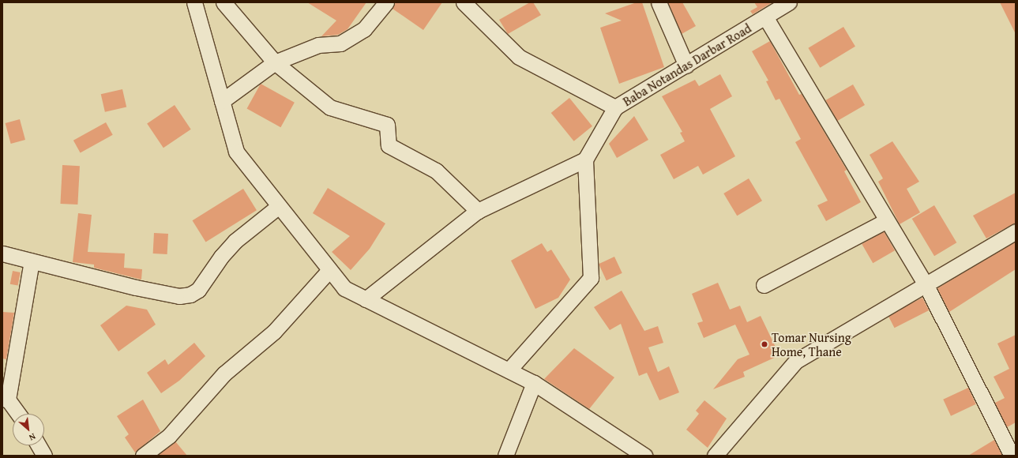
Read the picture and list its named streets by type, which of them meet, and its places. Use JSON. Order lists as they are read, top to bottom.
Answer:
{
  "streets": {
    "street": ["Baba Notandas Darbar Road"]
  },
  "places": ["Tomar Nursing Home, Thane"],
  "north": "bottom right"
}
